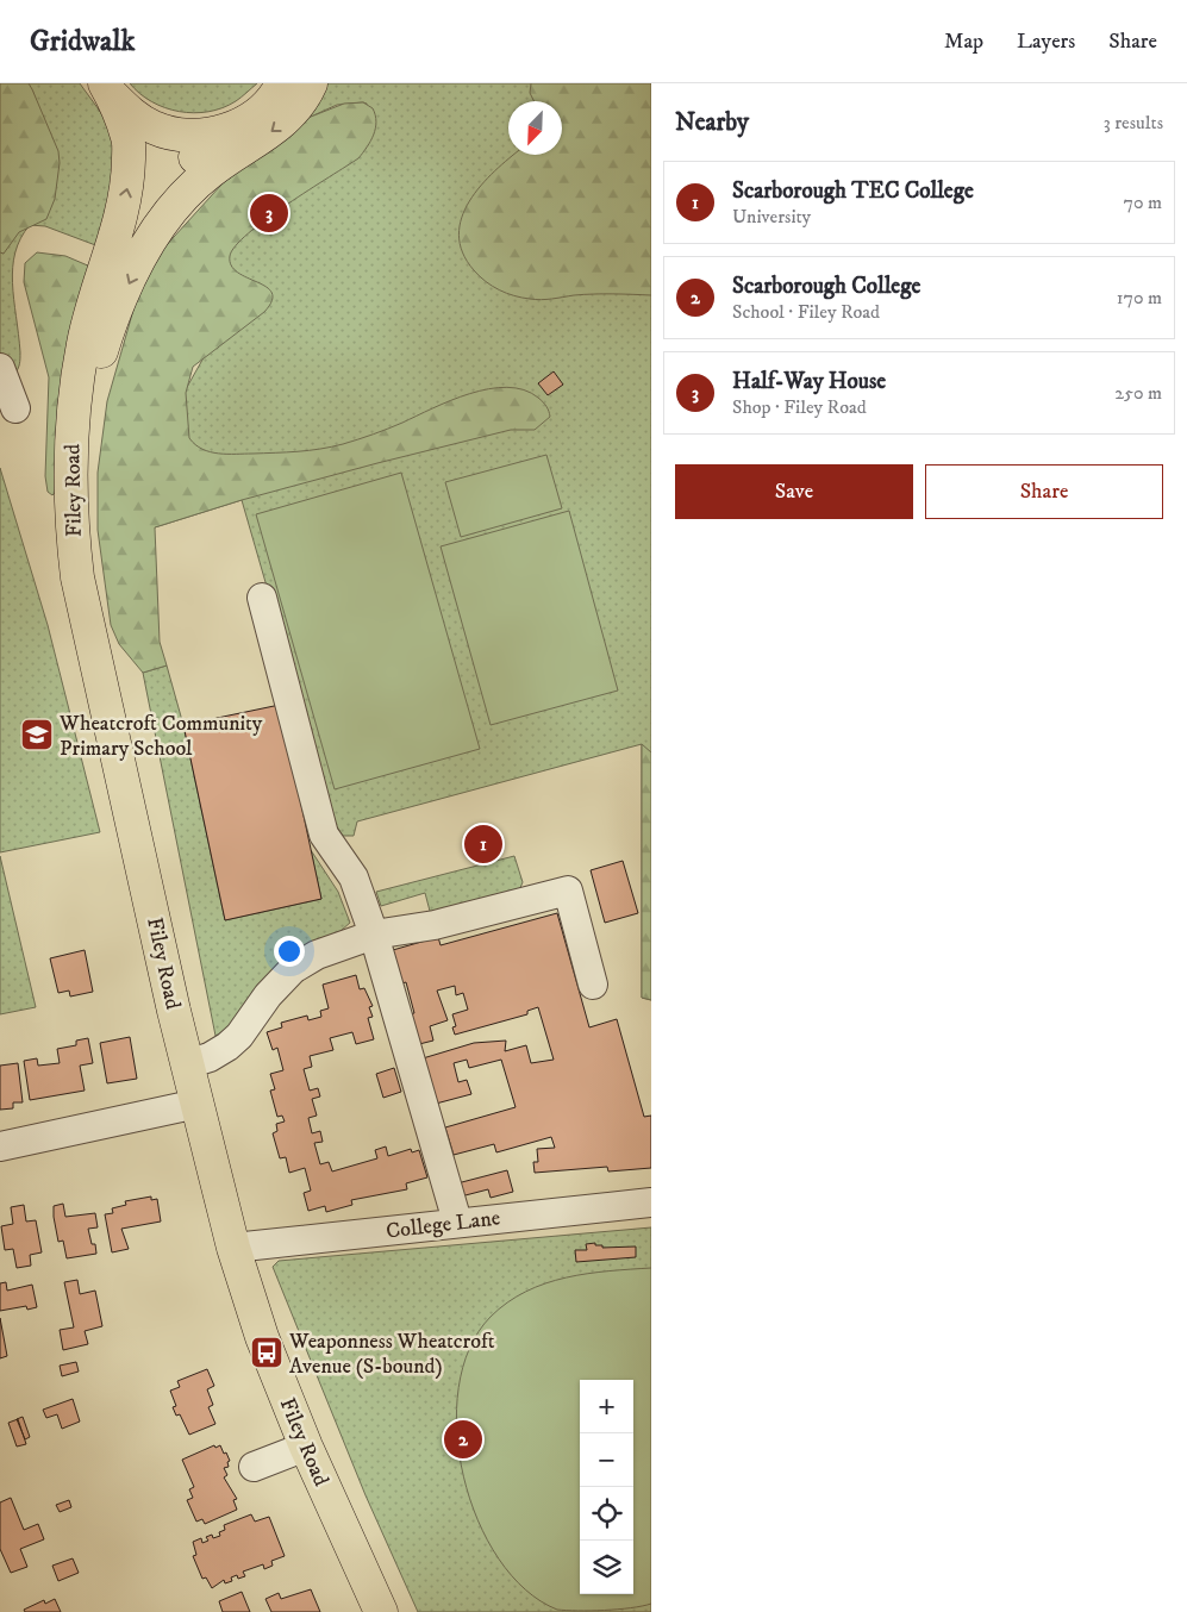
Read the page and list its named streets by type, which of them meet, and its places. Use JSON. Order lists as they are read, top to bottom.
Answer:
{
  "streets": {
    "highway": ["Filey Road"],
    "street": ["College Lane"]
  },
  "crossings": [
    ["Filey Road", "College Lane"]
  ],
  "places": {
    "school or university": ["Wheatcroft Community Primary School"],
    "bus stop": ["Weaponness Wheatcroft Avenue (S-bound)"]
  },
  "north": "bottom left",
  "page": {
    "header": "Gridwalk",
    "nav": ["Map", "Layers", "Share"],
    "heading": ["Nearby", "3 results"],
    "list": [
      {
        "mark": "1",
        "name": "Scarborough TEC College",
        "note": "University",
        "value": "70 m"
      },
      {
        "mark": "2",
        "name": "Scarborough College",
        "note": "School · Filey Road",
        "value": "170 m"
      },
      {
        "mark": "3",
        "name": "Half-Way House",
        "note": "Shop · Filey Road",
        "value": "250 m"
      }
    ],
    "pins": ["3", "1", "2"],
    "buttons": ["Save", "Share"],
    "map_buttons": ["+", "−"]
  }
}
